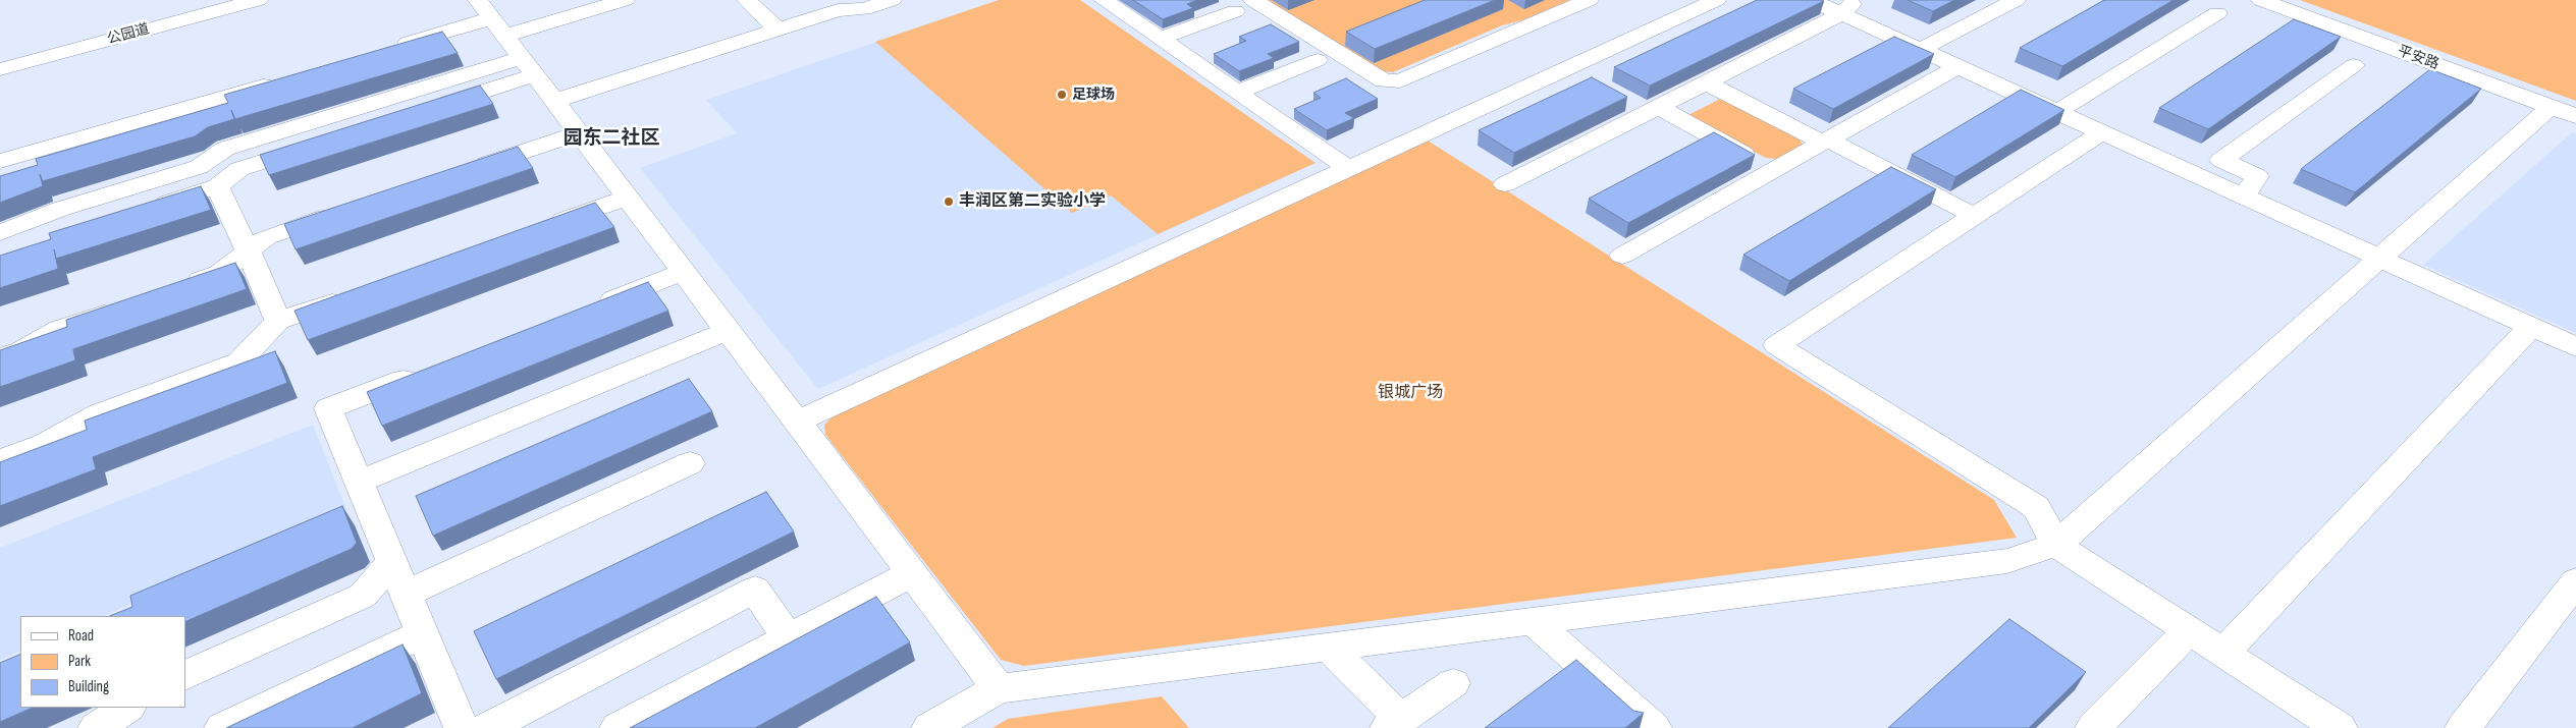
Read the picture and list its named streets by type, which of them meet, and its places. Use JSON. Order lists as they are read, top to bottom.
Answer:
{
  "streets": {
    "street": ["公园道", "平安路"]
  },
  "districts": ["园东二社区"],
  "parks": ["银城广场"],
  "places": ["足球场", "丰润区第二实验小学"],
  "legend": ["Road", "Park", "Building"]
}
